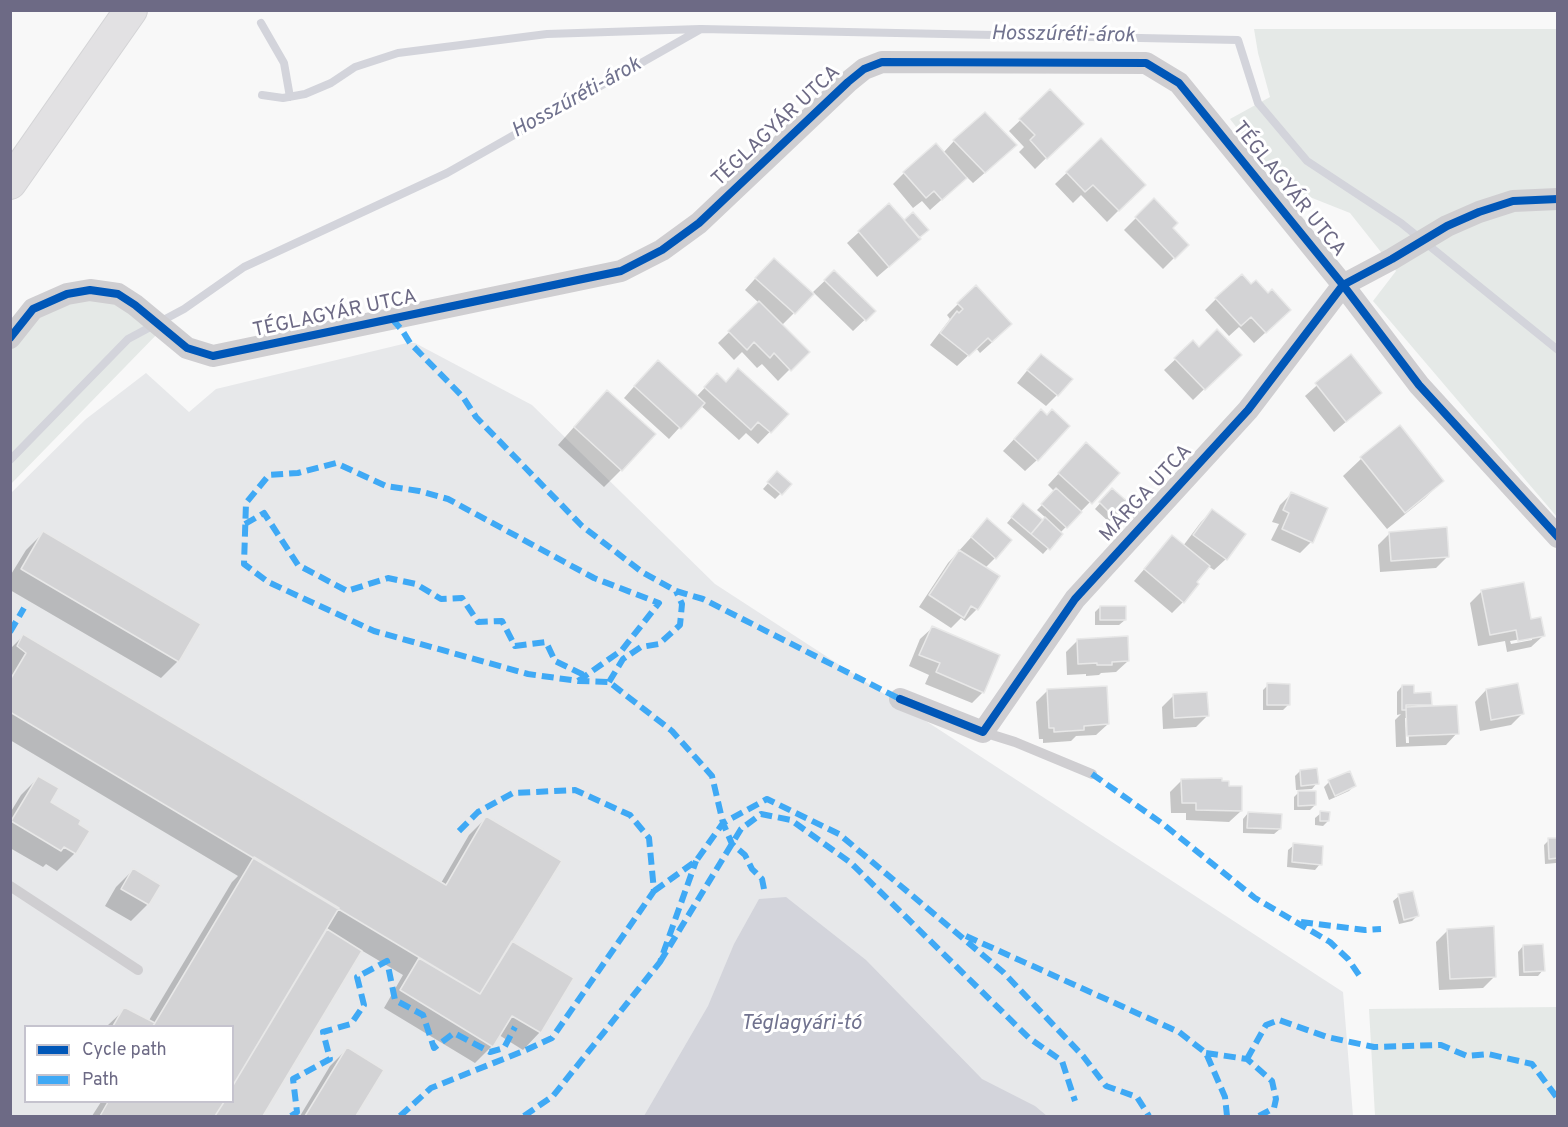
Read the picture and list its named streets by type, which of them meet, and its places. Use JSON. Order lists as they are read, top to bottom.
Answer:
{
  "streets": {
    "street": ["TÉGLAGYÁR UTCA", "MÁRGA UTCA"]
  },
  "crossings": [
    ["TÉGLAGYÁR UTCA", "MÁRGA UTCA"]
  ],
  "water": ["Hosszúréti-árok", "Téglagyári-tó"],
  "legend": ["Cycle path", "Path"]
}
